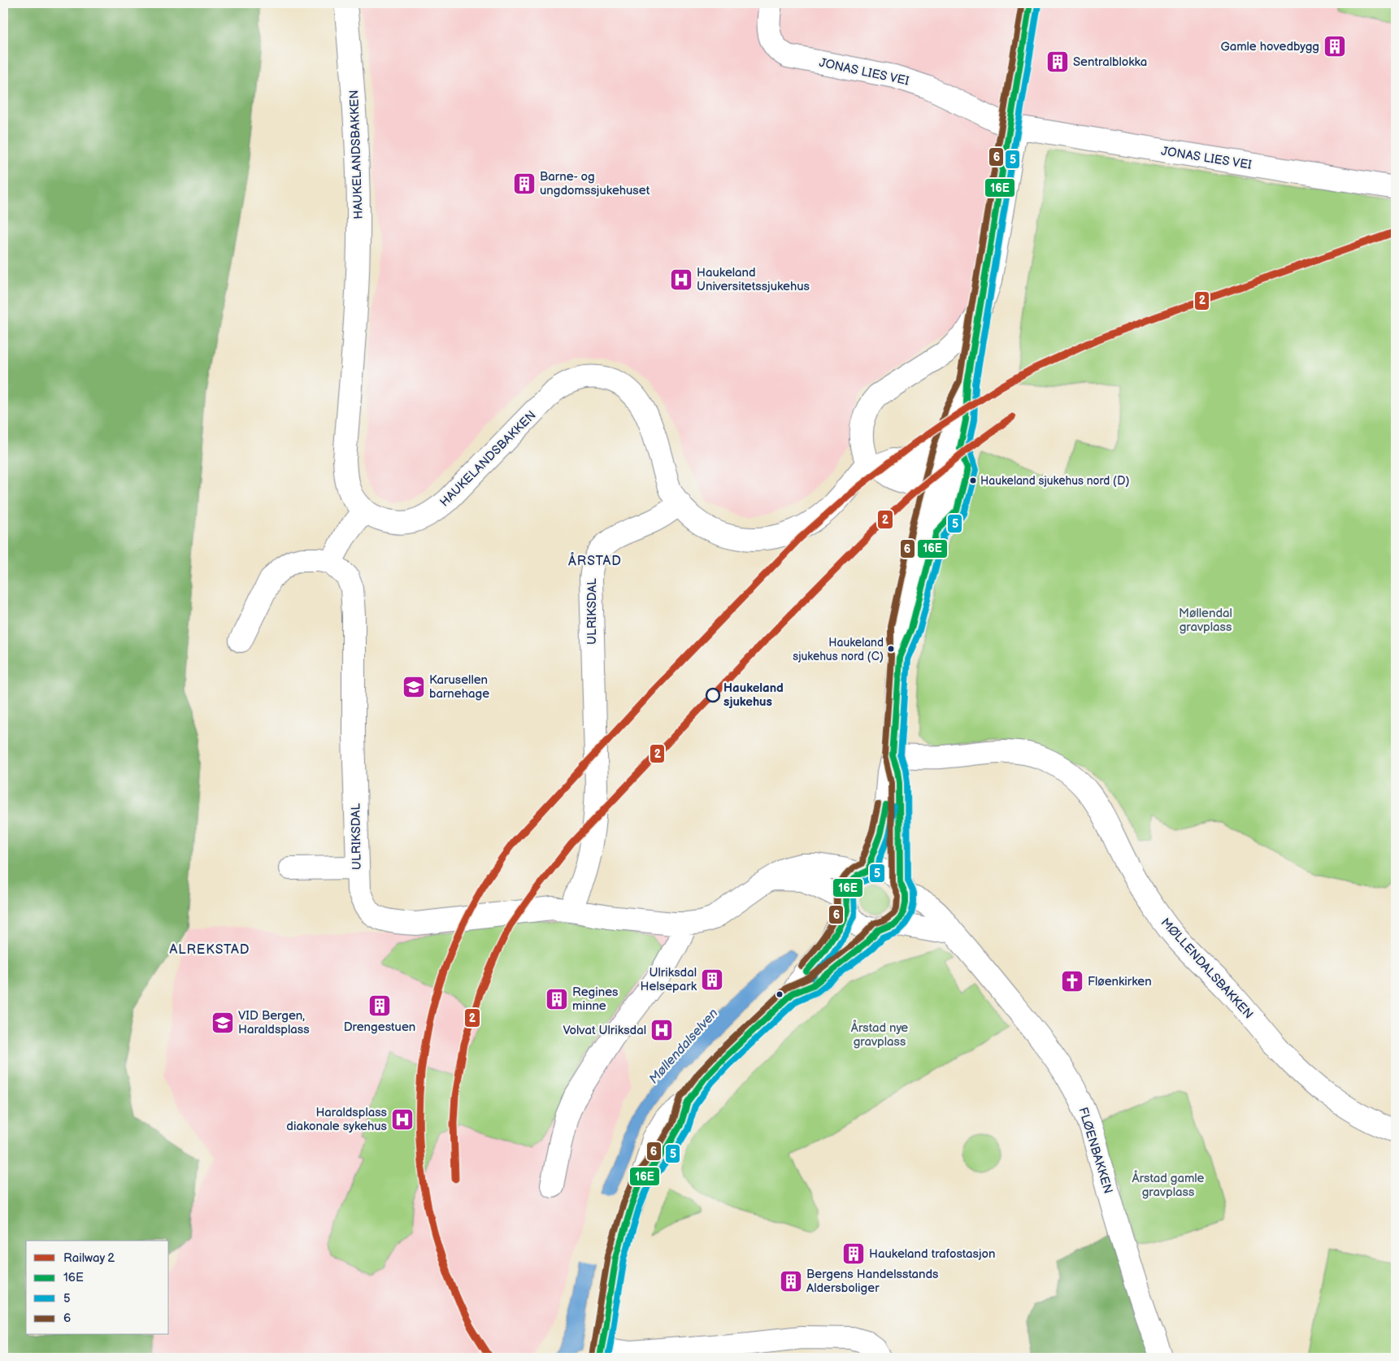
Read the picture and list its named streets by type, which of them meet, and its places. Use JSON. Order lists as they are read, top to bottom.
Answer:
{
  "streets": {
    "street": [
      "JONAS LIES VEI",
      "HAUKELANDSBAKKEN",
      "ULRIKSDAL",
      "MØLLENDALSBAKKEN",
      "FLØENBAKKEN"
    ]
  },
  "crossings": [
    ["HAUKELANDSBAKKEN", "ULRIKSDAL"],
    ["ULRIKSDAL", "FLØENBAKKEN"]
  ],
  "districts": ["ÅRSTAD", "ALREKSTAD"],
  "water": ["Møllendalselven"],
  "parks": ["Møllendal gravplass", "Årstad nye gravplass", "Årstad gamle gravplass"],
  "places": {
    "building": [
      "Gamle hovedbygg",
      "Sentralblokka",
      "Barne- og ungdomssjukehuset",
      "Ulriksdal Helsepark",
      "Regines minne",
      "Drengestuen",
      "Haukeland trafostasjon",
      "Bergens Handelsstands Aldersboliger"
    ],
    "hospital": ["Haukeland Universitetssjukehus", "Volvat Ulriksdal", "Haraldsplass diakonale sykehus"],
    "other": ["Haukeland sjukehus nord (D)", "Haukeland sjukehus nord (C)", "Haukeland sjukehus"],
    "school or university": ["Karusellen barnehage", "VID Bergen, Haraldsplass"],
    "church": ["Fløenkirken"]
  },
  "lines": [
    "transit line 16E",
    "transit line 6",
    "transit line 5",
    "rail line 2"
  ],
  "legend": [
    "Railway 2",
    "16E",
    "5",
    "6"
  ]
}
